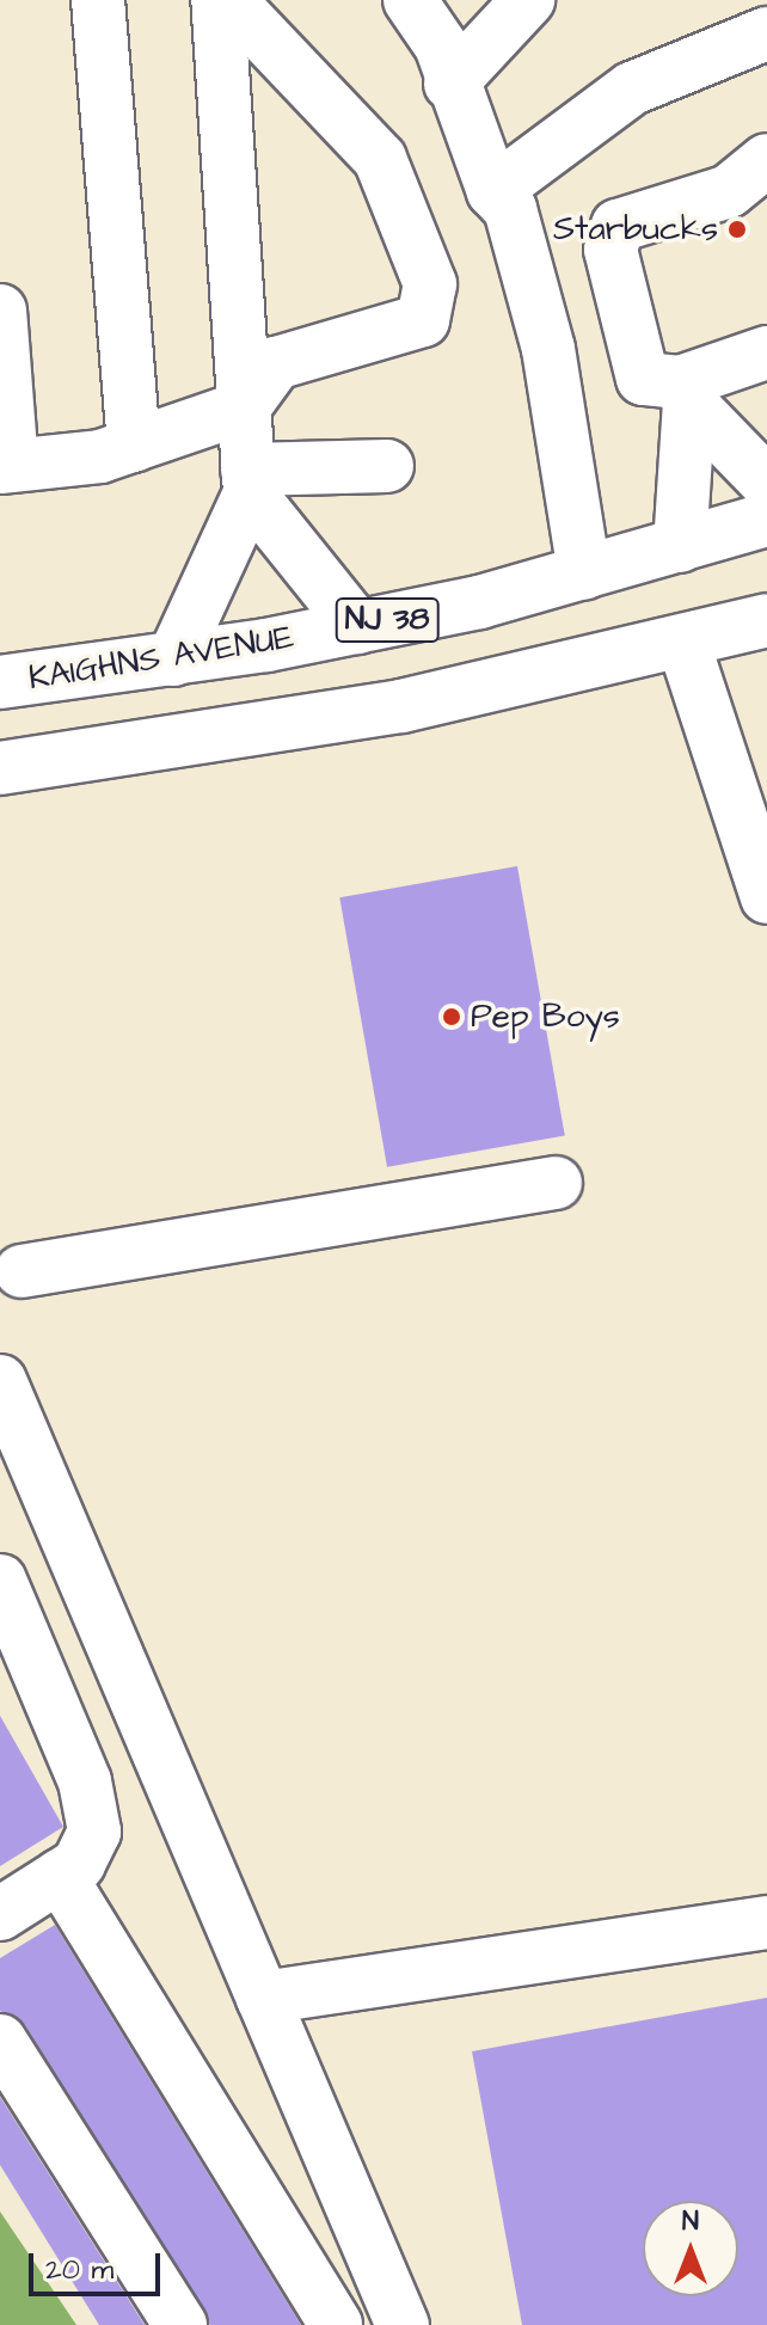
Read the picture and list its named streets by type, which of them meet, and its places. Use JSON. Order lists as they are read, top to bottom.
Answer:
{
  "streets": {
    "main road": ["NJ 38", "KAIGHNS AVENUE"]
  },
  "places": ["Starbucks", "Pep Boys"],
  "scale_bar": "20 m",
  "north": "top"
}
